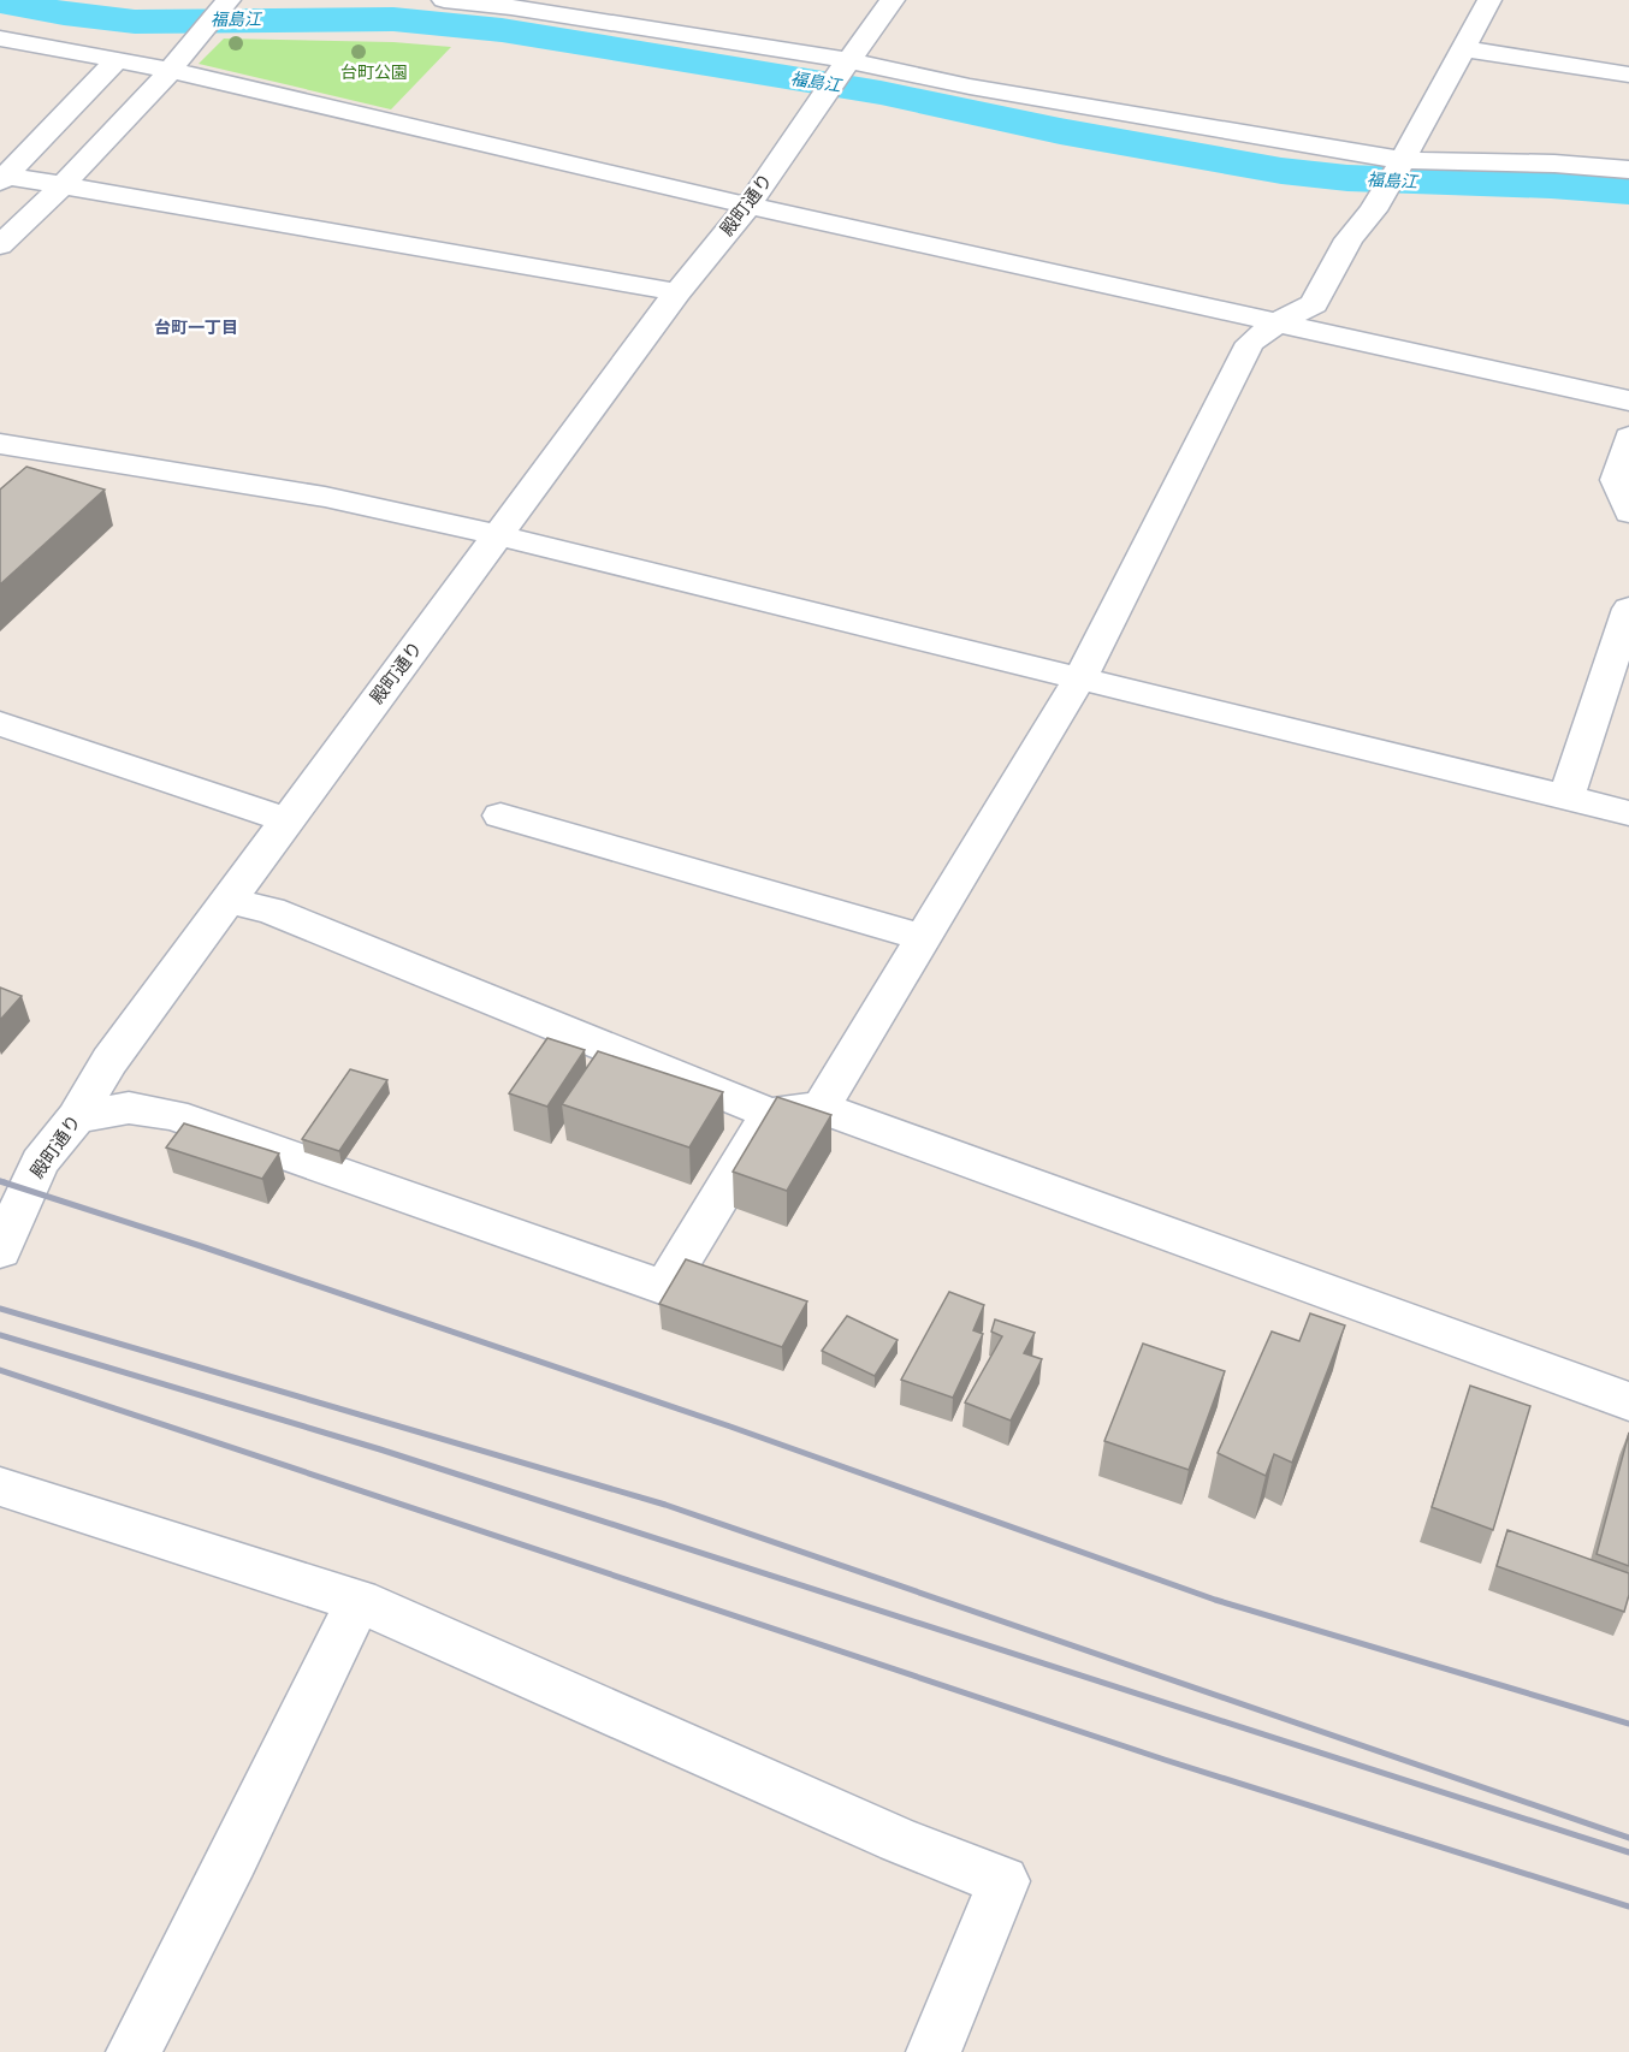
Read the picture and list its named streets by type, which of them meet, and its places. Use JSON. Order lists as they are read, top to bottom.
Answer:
{
  "streets": {
    "street": ["殿町通り"]
  },
  "districts": ["台町一丁目"],
  "water": ["福島江"],
  "parks": ["台町公園"]
}
